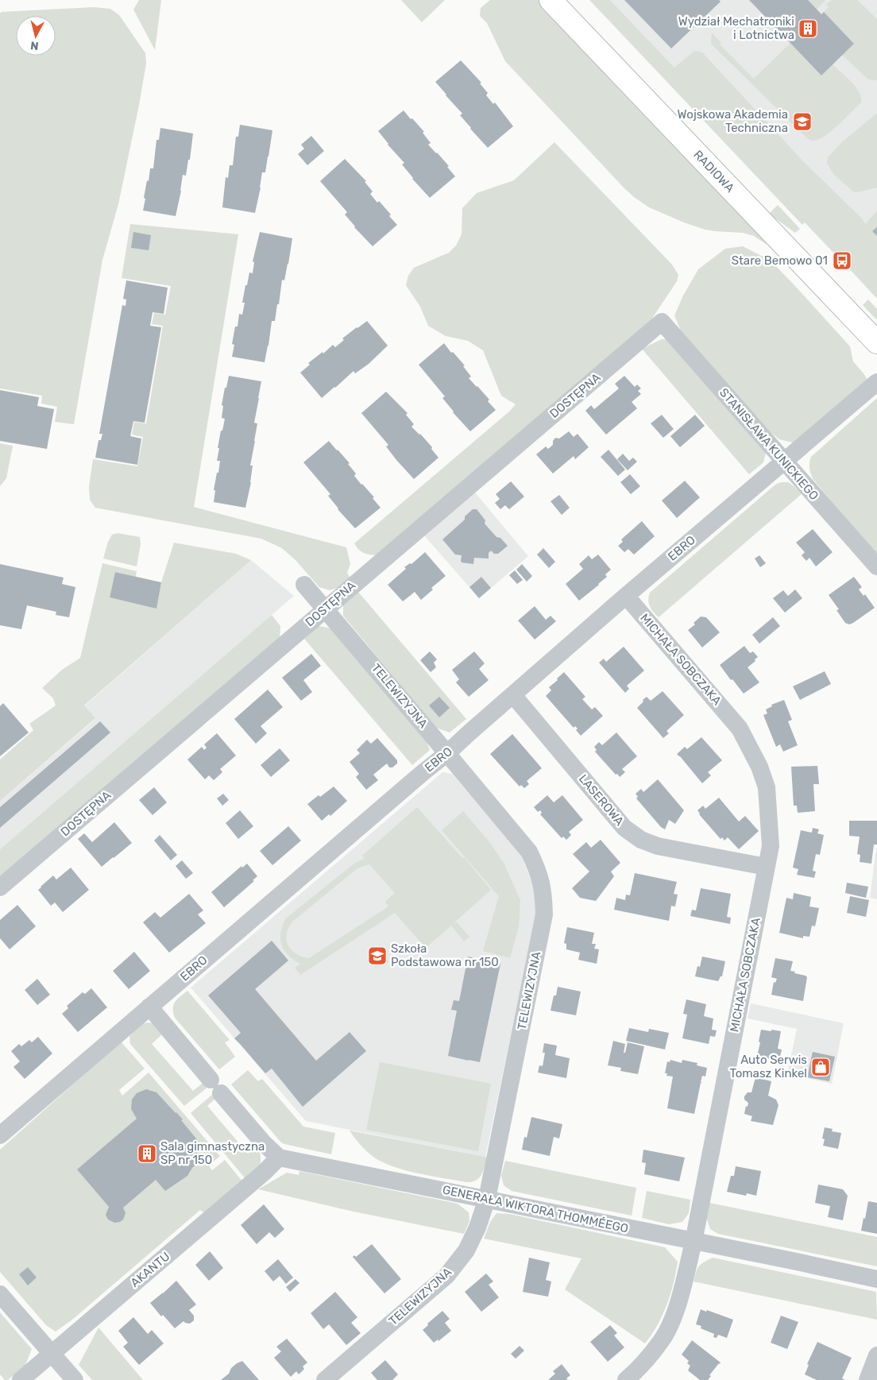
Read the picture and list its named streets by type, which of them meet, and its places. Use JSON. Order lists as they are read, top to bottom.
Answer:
{
  "streets": {
    "main road": ["RADIOWA"],
    "street": [
      "DOSTĘPNA",
      "STANISŁAWA KUNICKIEGO",
      "EBRO",
      "MICHAŁA SOBCZAKA",
      "TELEWIZYJNA",
      "LASEROWA",
      "GENERAŁA WIKTORA THOMMÉEGO",
      "AKANTU"
    ]
  },
  "crossings": [
    ["DOSTĘPNA", "STANISŁAWA KUNICKIEGO"],
    ["DOSTĘPNA", "TELEWIZYJNA"],
    ["STANISŁAWA KUNICKIEGO", "EBRO"],
    ["EBRO", "MICHAŁA SOBCZAKA"],
    ["EBRO", "TELEWIZYJNA"],
    ["EBRO", "LASEROWA"],
    ["MICHAŁA SOBCZAKA", "LASEROWA"],
    ["MICHAŁA SOBCZAKA", "GENERAŁA WIKTORA THOMMÉEGO"],
    ["TELEWIZYJNA", "GENERAŁA WIKTORA THOMMÉEGO"],
    ["GENERAŁA WIKTORA THOMMÉEGO", "AKANTU"]
  ],
  "places": {
    "building": ["Wydział Mechatroniki i Lotnictwa", "Sala gimnastyczna SP nr 150"],
    "school or university": ["Wojskowa Akademia Techniczna", "Szkoła Podstawowa nr 150"],
    "bus stop": ["Stare Bemowo 01"],
    "shop": ["Auto Serwis Tomasz Kinkel"]
  },
  "north": "bottom"
}
